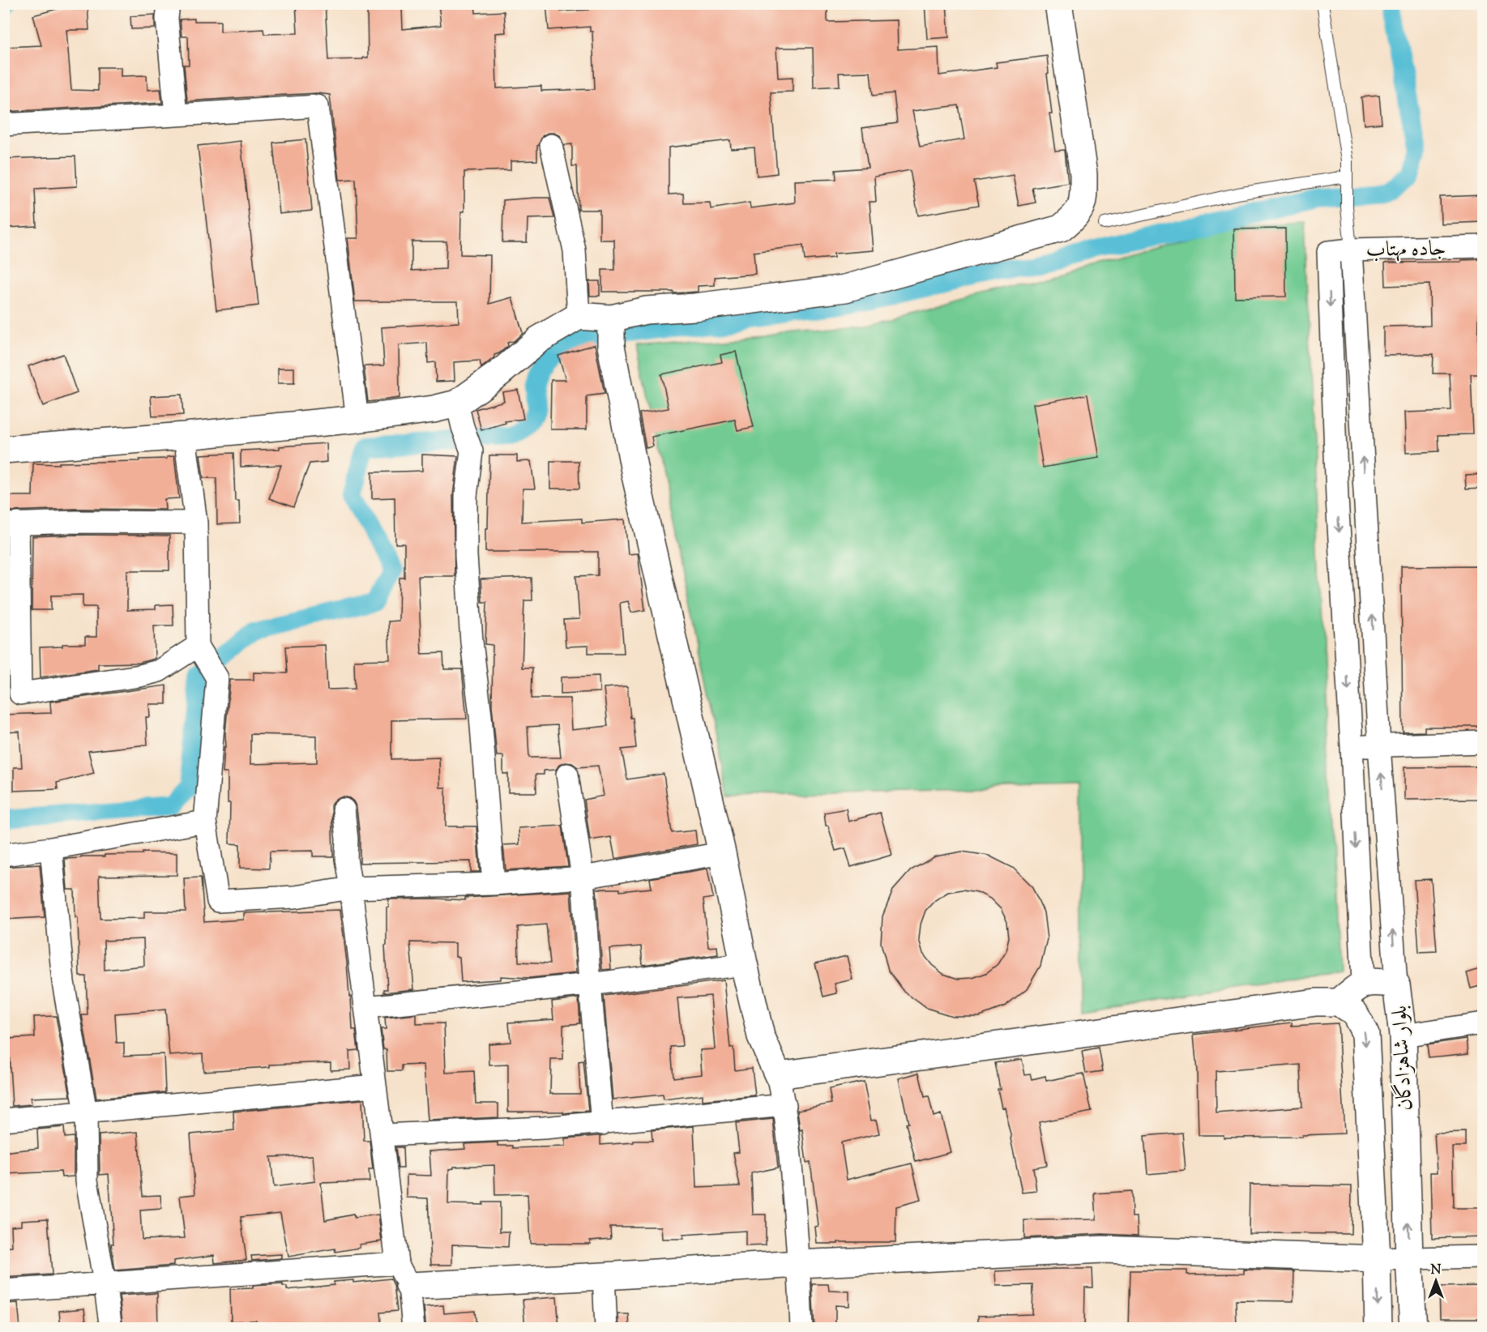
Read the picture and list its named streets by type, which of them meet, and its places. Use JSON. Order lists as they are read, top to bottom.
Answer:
{
  "streets": {
    "main road": ["بلوار شاهزادگان"],
    "street": ["جاده مهتاب"]
  },
  "north": "top"
}
